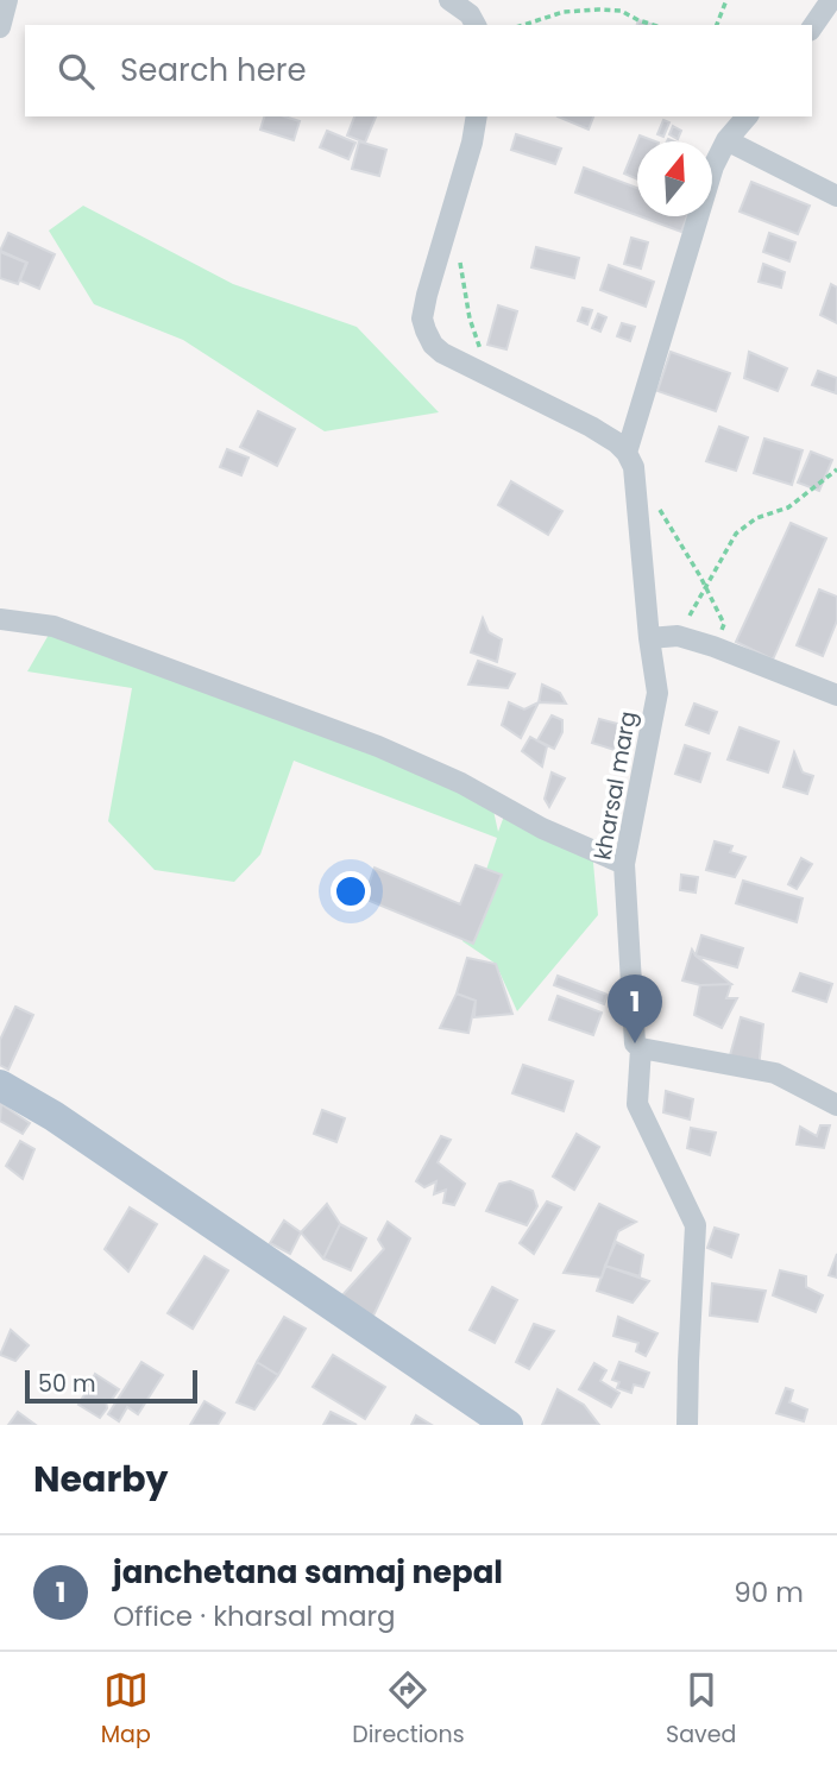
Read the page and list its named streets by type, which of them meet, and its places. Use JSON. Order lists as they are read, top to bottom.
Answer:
{
  "streets": {
    "street": ["kharsal marg"]
  },
  "scale_bar": "50 m",
  "north": "top",
  "page": {
    "search": "Search here",
    "pins": "1",
    "scale": "50 m",
    "heading": "Nearby",
    "list": [
      {
        "mark": "1",
        "name": "janchetana samaj nepal",
        "note": "Office · kharsal marg",
        "value": "90 m"
      }
    ],
    "nav": ["Map", "Directions", "Saved"]
  }
}
